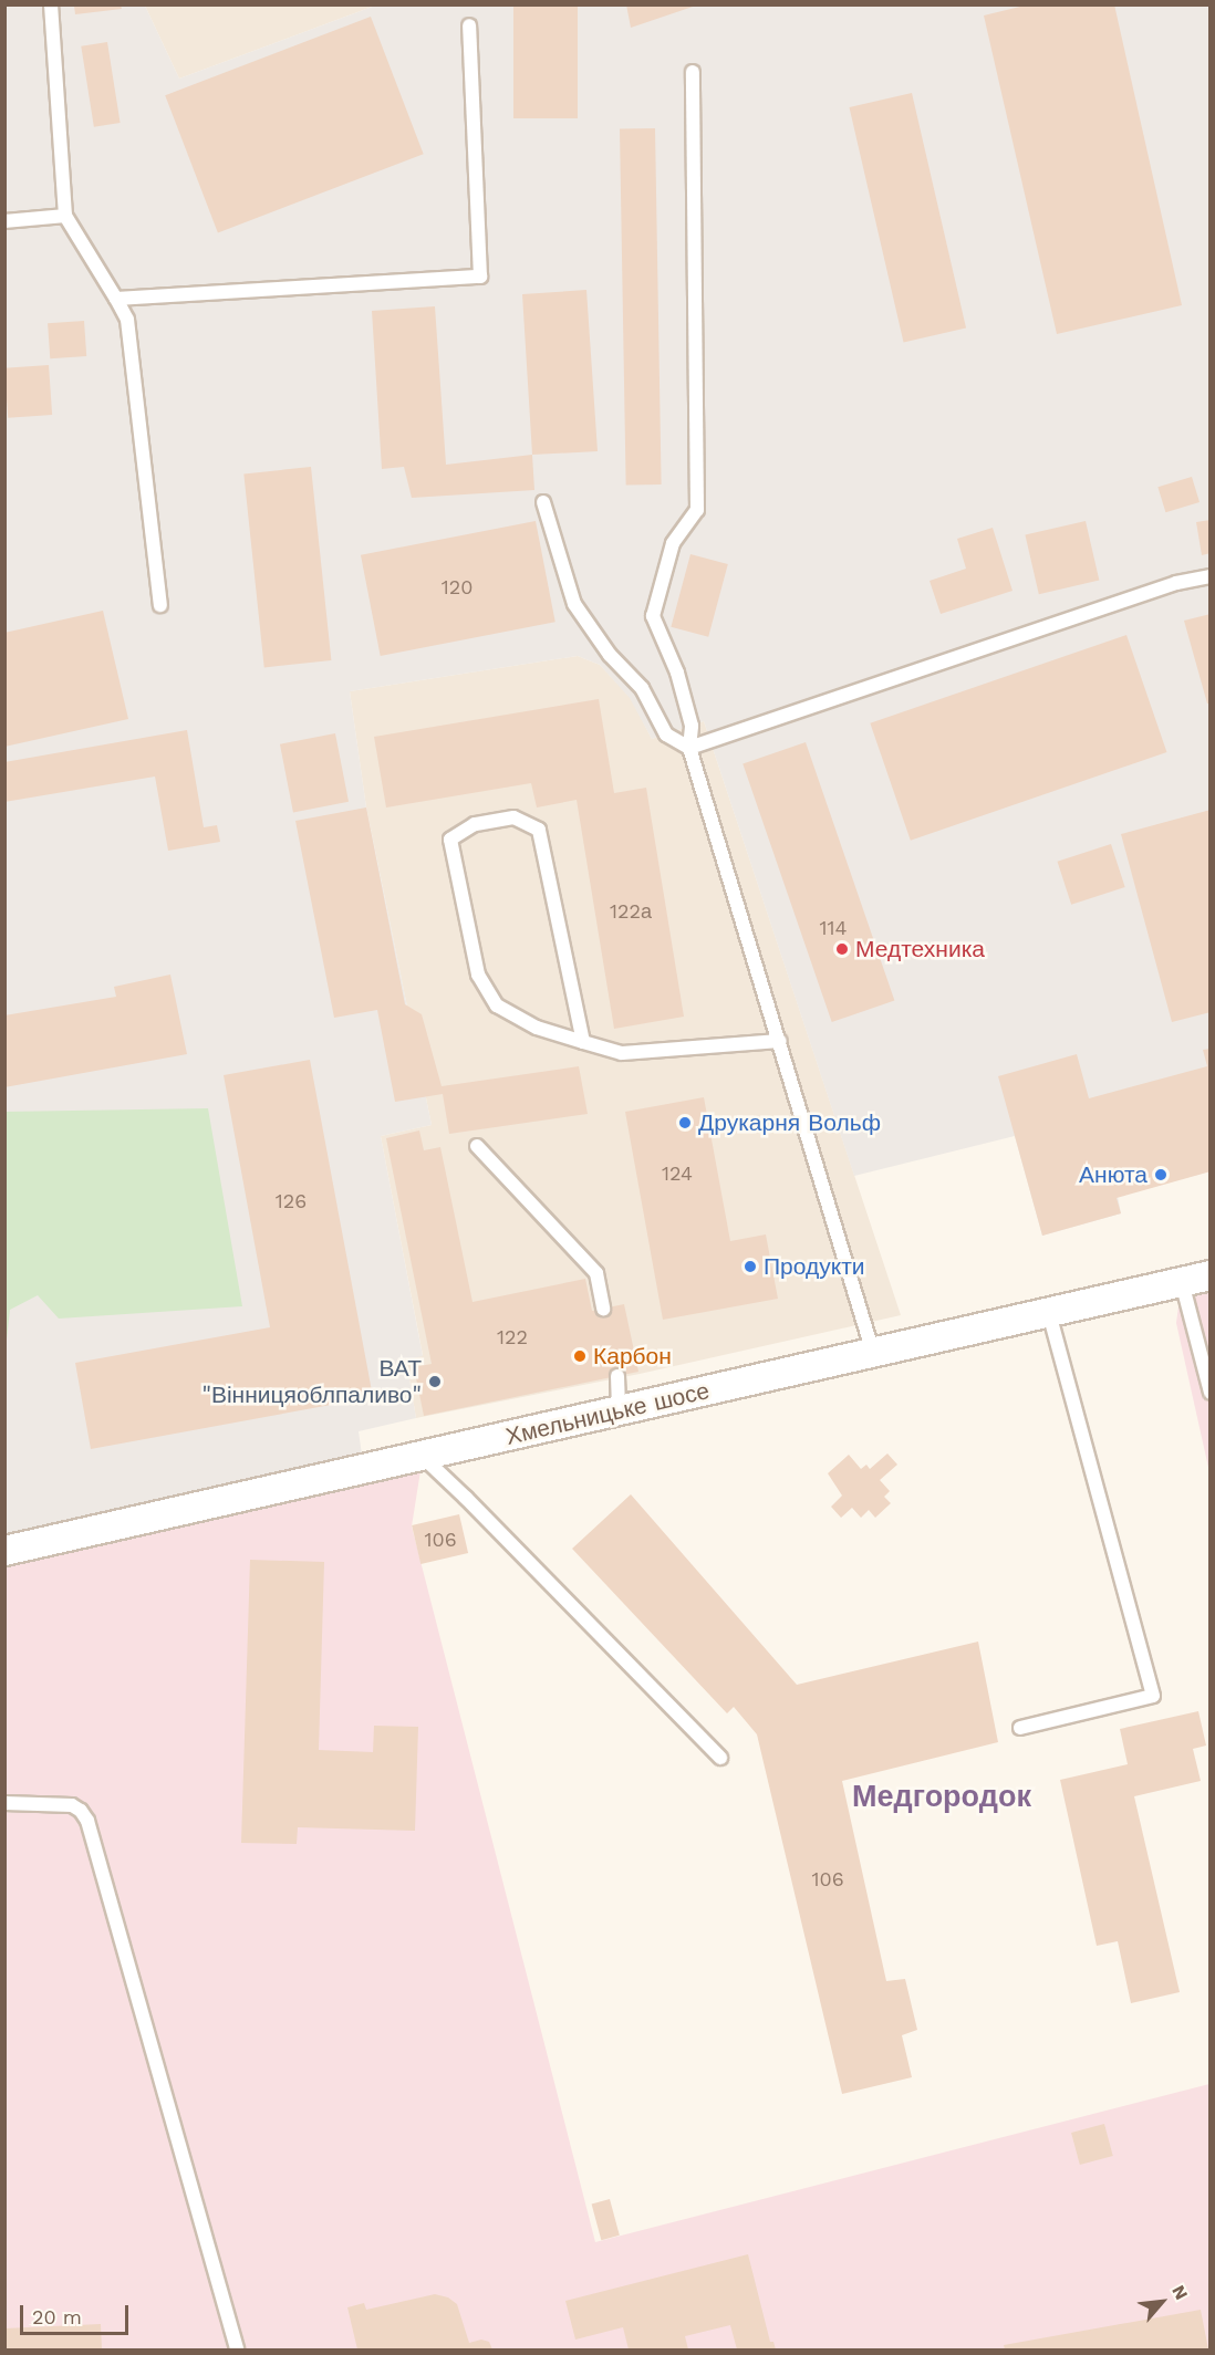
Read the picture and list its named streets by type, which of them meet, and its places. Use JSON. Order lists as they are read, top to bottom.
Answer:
{
  "streets": {
    "street": ["Хмельницьке шосе"]
  },
  "districts": ["Медгородок"],
  "places": [
    "Медтехника",
    "Друкарня Вольф",
    "Анюта",
    "Продукти",
    "Карбон",
    "ВАТ \"Вінницяоблпаливо\""
  ],
  "house_numbers": [
    "120",
    "122а",
    "114",
    "124",
    "126",
    "122",
    "106",
    "106"
  ],
  "scale_bar": "20 m",
  "north": "top right"
}
